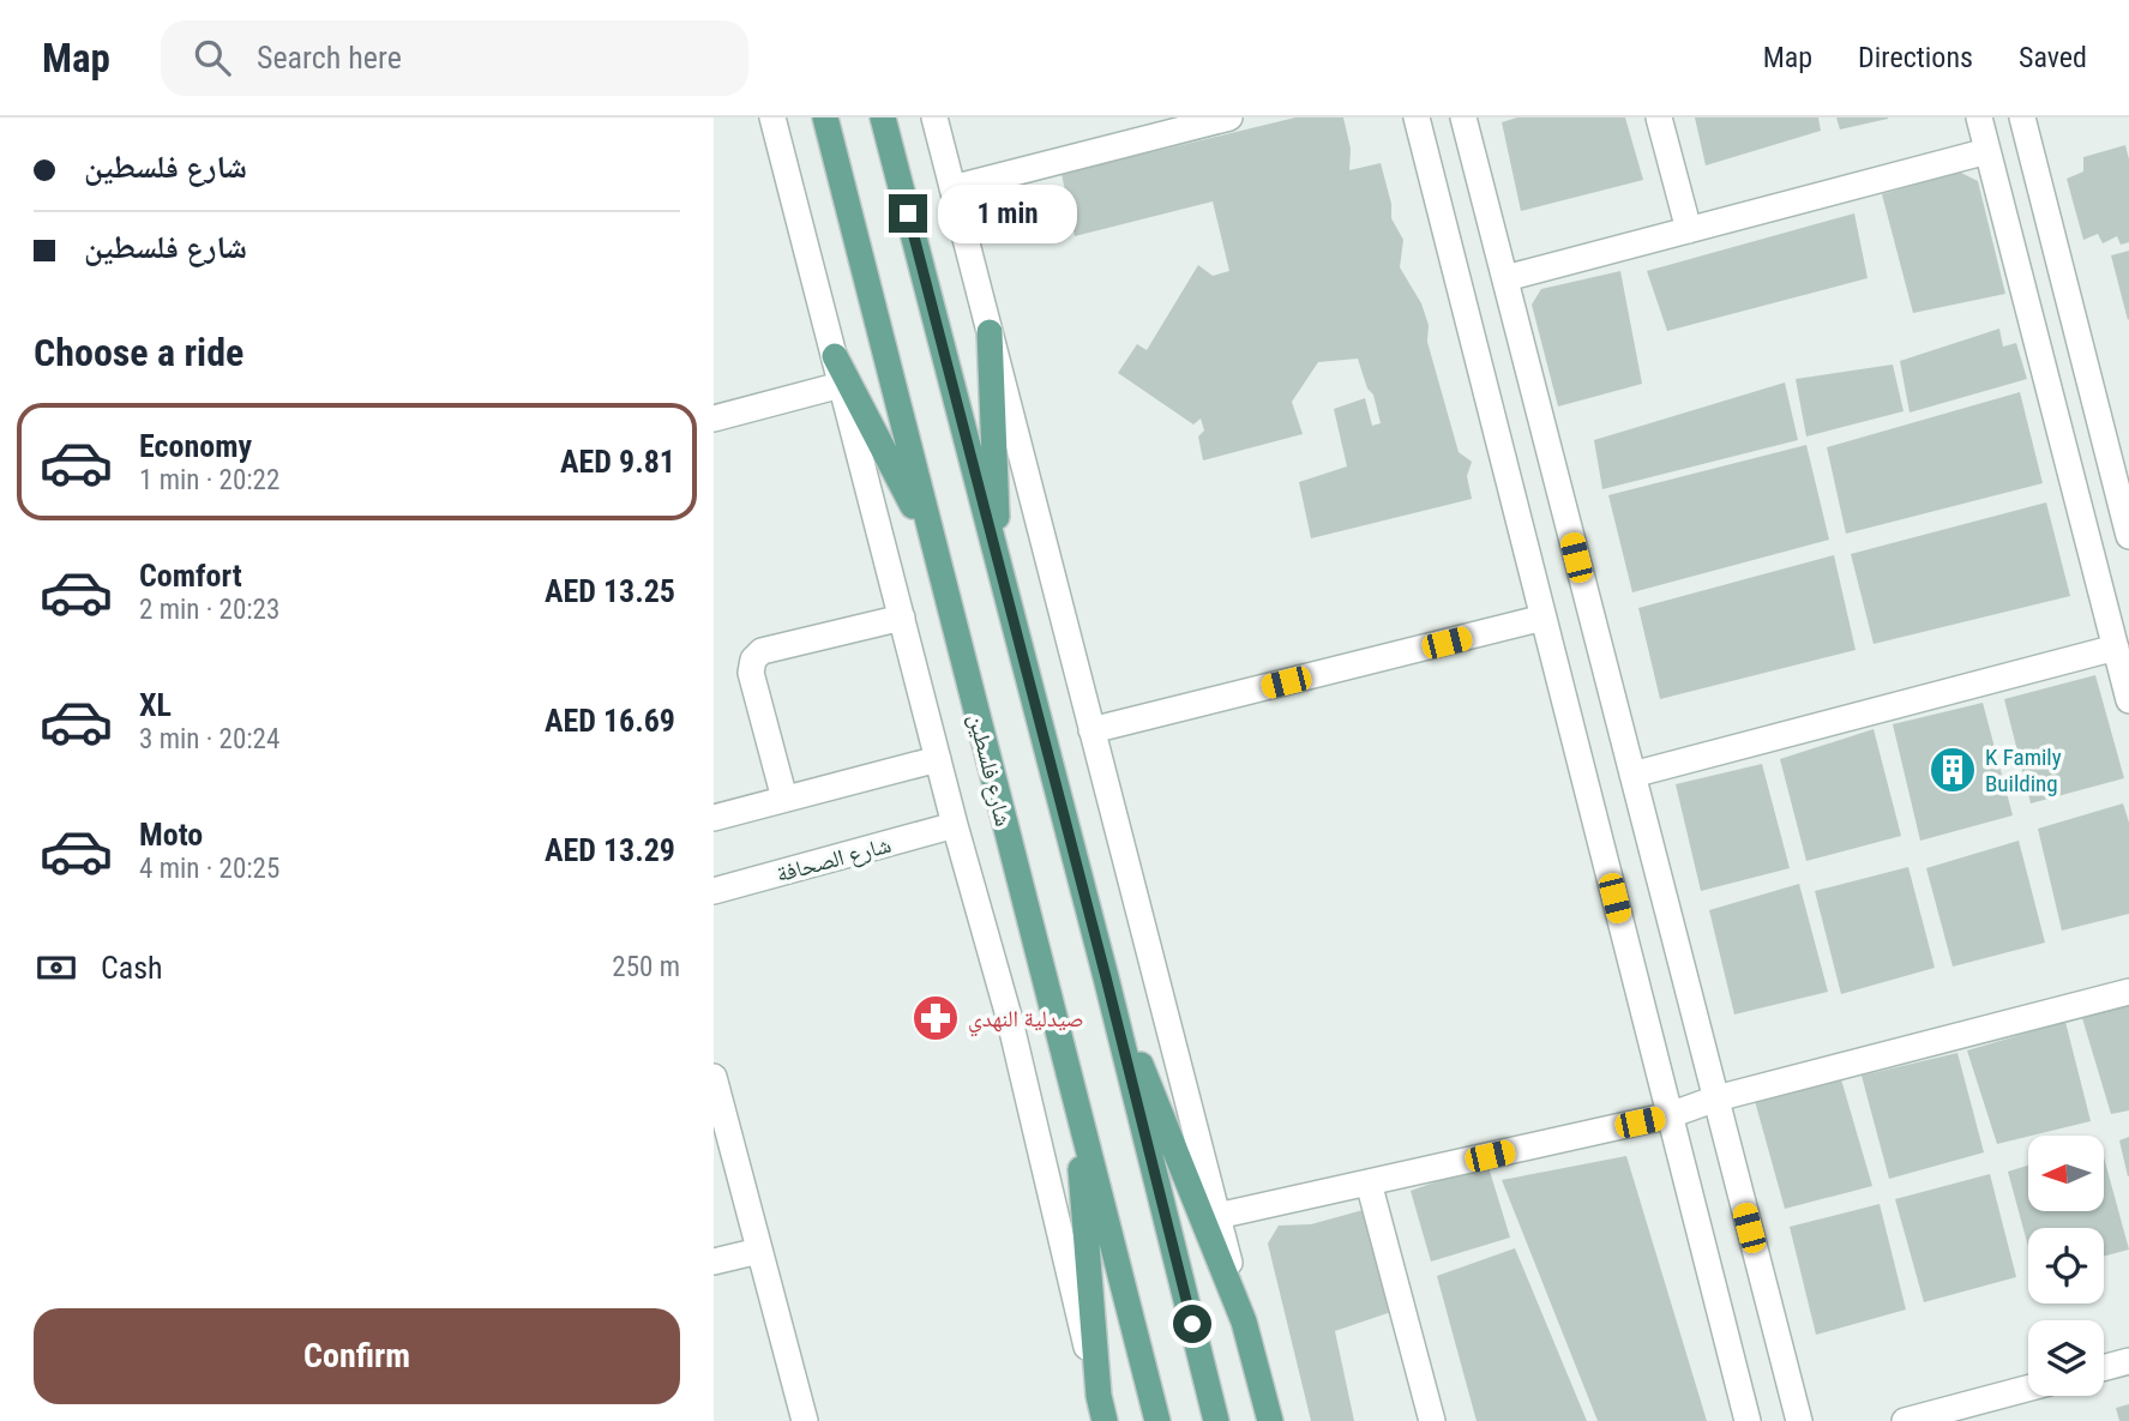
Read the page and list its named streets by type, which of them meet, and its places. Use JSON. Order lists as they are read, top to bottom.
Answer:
{
  "streets": {
    "main road": ["شارع فلسطين"],
    "street": ["شارع الصحافة"]
  },
  "places": {
    "building": ["K Family Building"],
    "pharmacy": ["صيدلية النهدي"]
  },
  "north": "left",
  "page": {
    "header": "Map",
    "search": "Search here",
    "nav": ["Map", "Directions", "Saved"],
    "banner": ["شارع فلسطين", "شارع فلسطين"],
    "bubble": "1 min",
    "heading": "Choose a ride",
    "list": [
      {
        "name": "Economy",
        "note": "1 min · 20:22",
        "value": "AED 9.81"
      },
      {
        "name": "Comfort",
        "note": "2 min · 20:23",
        "value": "AED 13.25"
      },
      {
        "name": "XL",
        "note": "3 min · 20:24",
        "value": "AED 16.69"
      },
      {
        "name": "Moto",
        "note": "4 min · 20:25",
        "value": "AED 13.29"
      }
    ],
    "pay": ["Cash", "250 m"],
    "buttons": "Confirm"
  }
}
